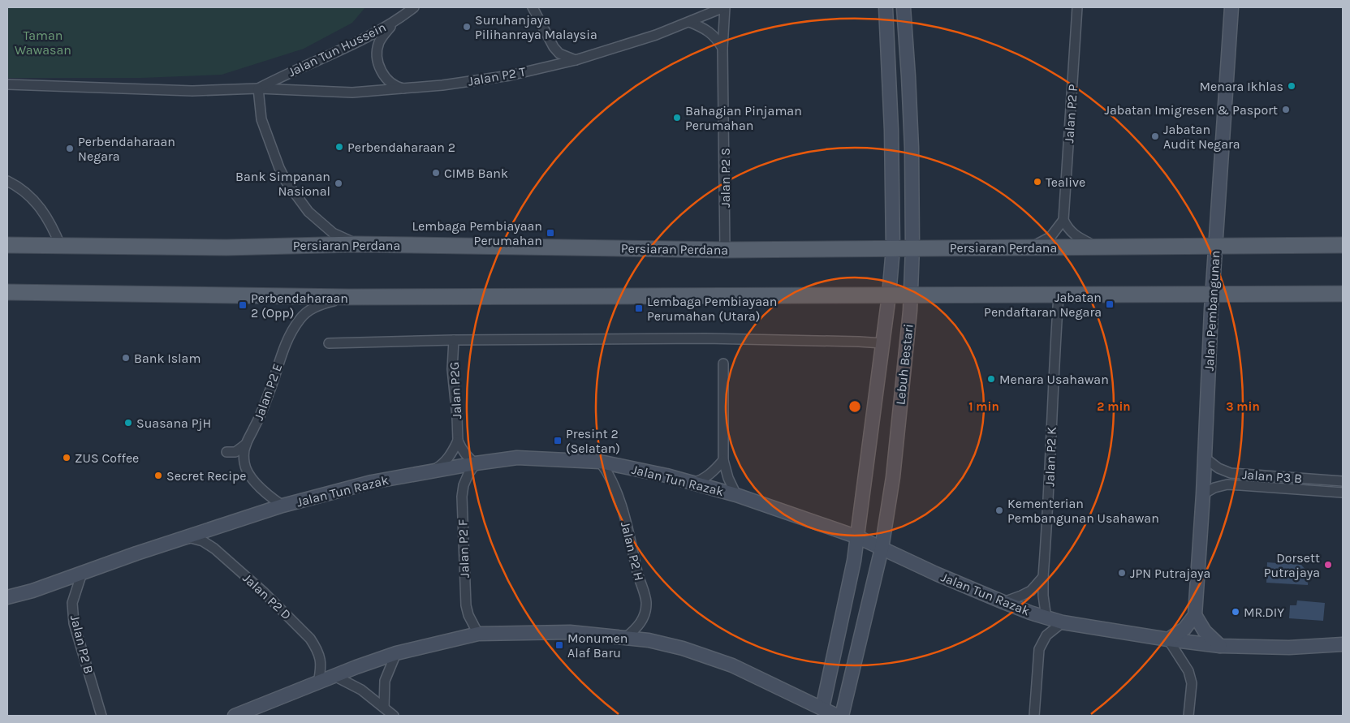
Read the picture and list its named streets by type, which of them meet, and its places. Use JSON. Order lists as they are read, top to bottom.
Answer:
{
  "streets": {
    "main road": ["Persiaran Perdana"],
    "street": [
      "Jalan Tun Hussein",
      "Jalan P2 T",
      "Jalan P2 P",
      "Jalan P2 S",
      "Jalan Pembangunan",
      "Lebuh Bestari",
      "Jalan P2G",
      "Jalan P2 E",
      "Jalan P2 K",
      "Jalan P3 B",
      "Jalan Tun Razak",
      "Jalan P2 F",
      "Jalan P2 H",
      "Jalan P2 D",
      "Jalan P2 B"
    ]
  },
  "crossings": [
    ["Jalan Tun Hussein", "Jalan P2 T"],
    ["Jalan P2 T", "Jalan P2 S"],
    ["Jalan P2 S", "Persiaran Perdana"],
    ["Persiaran Perdana", "Jalan Pembangunan"],
    ["Persiaran Perdana", "Lebuh Bestari"],
    ["Jalan Pembangunan", "Jalan P3 B"],
    ["Lebuh Bestari", "Jalan Tun Razak"],
    ["Jalan P2 E", "Jalan Tun Razak"],
    ["Jalan P2 K", "Jalan Tun Razak"],
    ["Jalan Tun Razak", "Jalan P2 F"],
    ["Jalan Tun Razak", "Jalan P2 H"],
    ["Jalan Tun Razak", "Jalan P2 D"],
    ["Jalan Tun Razak", "Jalan P2 B"]
  ],
  "parks": ["Taman Wawasan"],
  "places": {
    "other": [
      "Suruhanjaya Pilihanraya Malaysia",
      "Menara Ikhlas",
      "Jabatan Imigresen & Pasport",
      "Bahagian Pinjaman Perumahan",
      "Jabatan Audit Negara",
      "Perbendaharaan 2",
      "Perbendaharaan Negara",
      "CIMB Bank",
      "Tealive",
      "Bank Simpanan Nasional",
      "Bank Islam",
      "Menara Usahawan",
      "Suasana PjH",
      "ZUS Coffee",
      "Secret Recipe",
      "Kementerian Pembangunan Usahawan",
      "Dorsett Putrajaya",
      "JPN Putrajaya",
      "MR.DIY"
    ],
    "transit": [
      "Lembaga Pembiayaan Perumahan",
      "Jabatan Pendaftaran Negara",
      "Perbendaharaan 2 (Opp)",
      "Lembaga Pembiayaan Perumahan (Utara)",
      "Presint 2 (Selatan)",
      "Monumen Alaf Baru"
    ]
  },
  "rings": ["1 min", "2 min", "3 min"]
}
